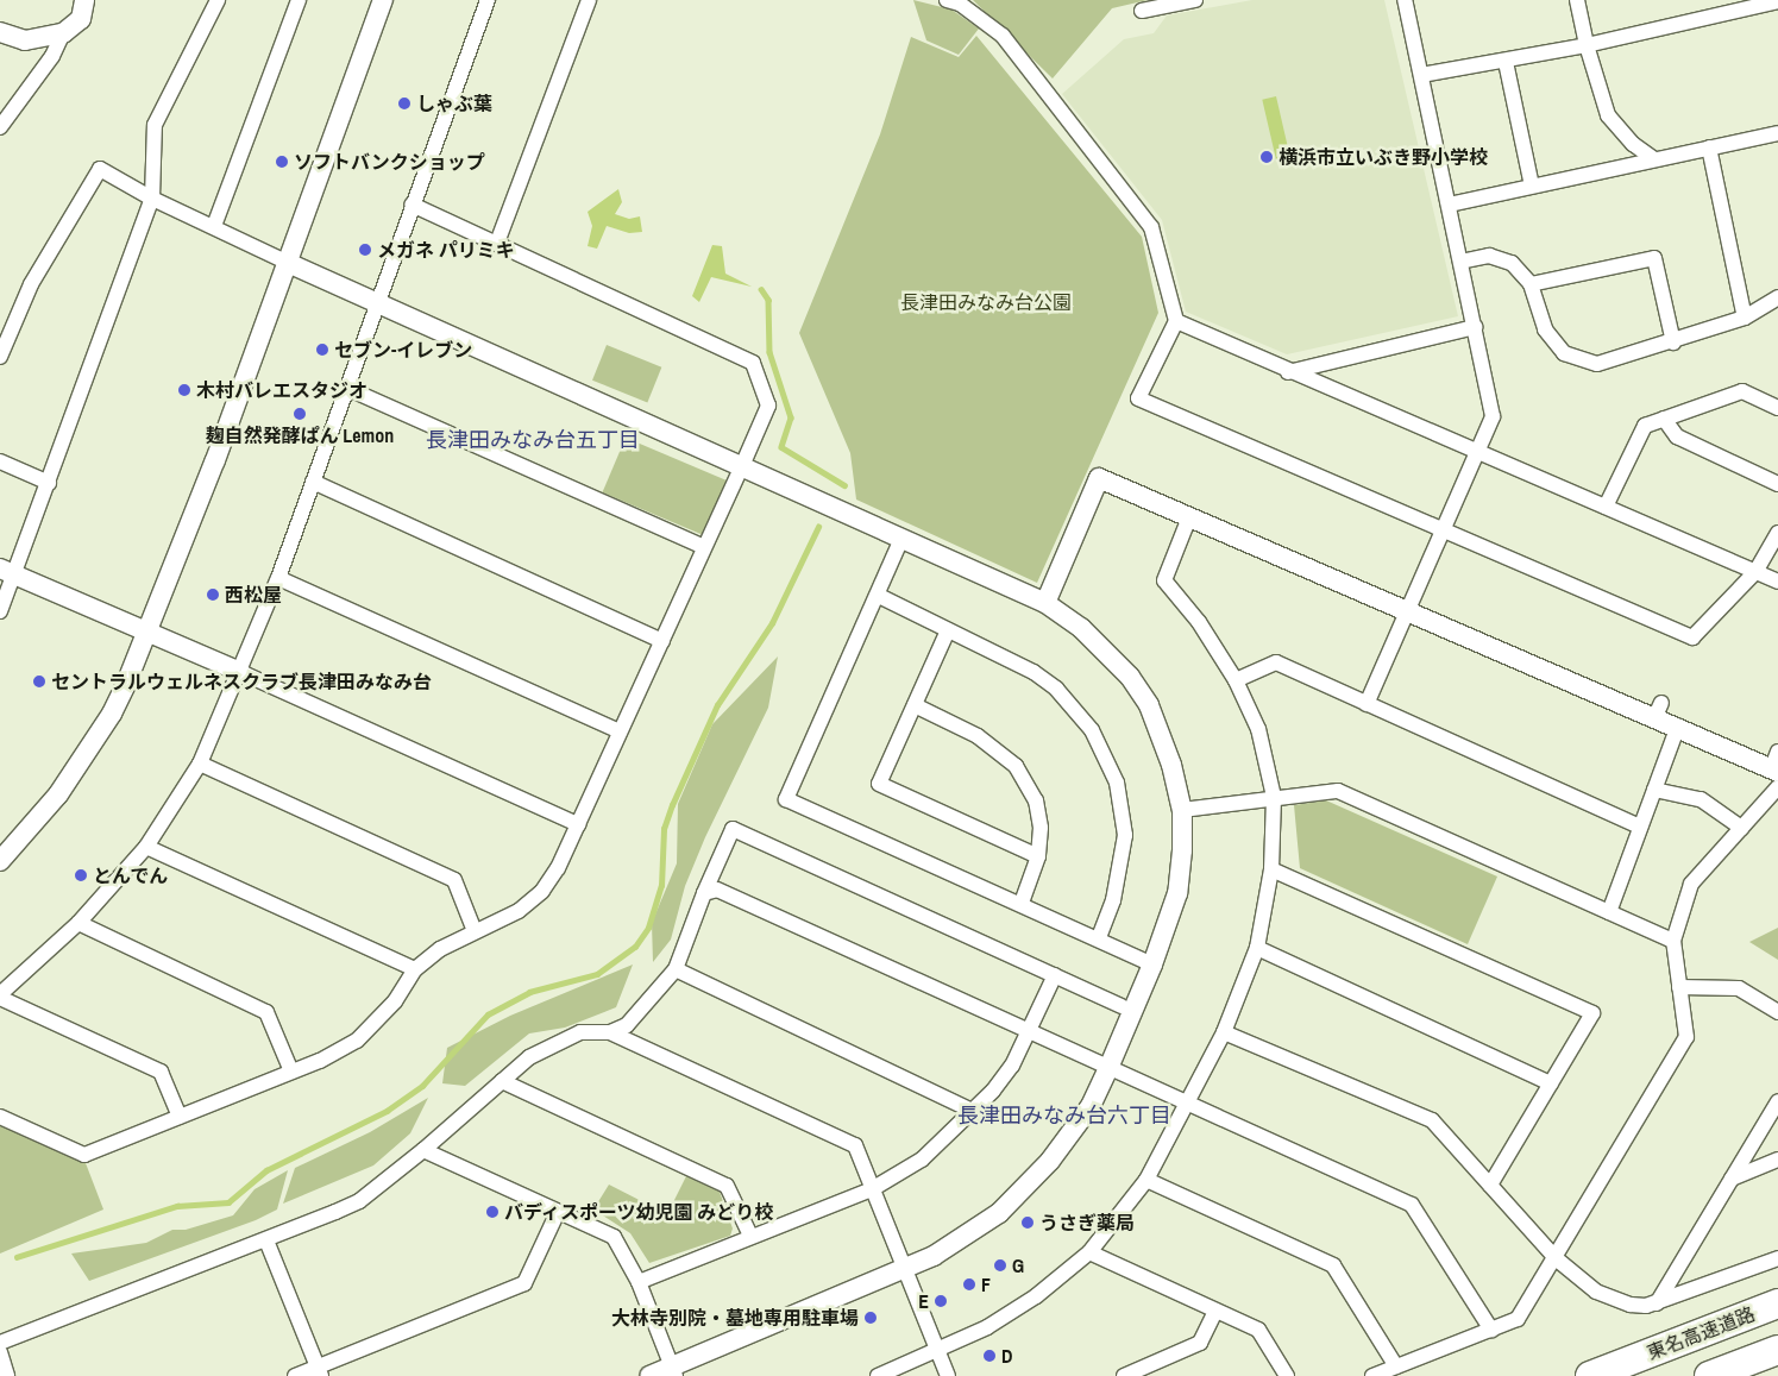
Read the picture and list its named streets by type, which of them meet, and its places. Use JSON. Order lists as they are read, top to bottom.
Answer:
{
  "streets": {
    "highway": ["東名高速道路"]
  },
  "districts": ["長津田みなみ台五丁目", "長津田みなみ台六丁目"],
  "parks": ["長津田みなみ台公園"],
  "places": [
    "しゃぶ葉",
    "横浜市立いぶき野小学校",
    "ソフトバンクショップ",
    "メガネ パリミキ",
    "セブン-イレブン",
    "木村バレエスタジオ",
    "麹自然発酵ぱん Lemon",
    "西松屋",
    "セントラルウェルネスクラブ長津田みなみ台",
    "とんでん",
    "バディスポーツ幼児園 みどり校",
    "うさぎ薬局",
    "G",
    "F",
    "E",
    "大林寺別院・墓地専用駐車場",
    "D"
  ]
}
